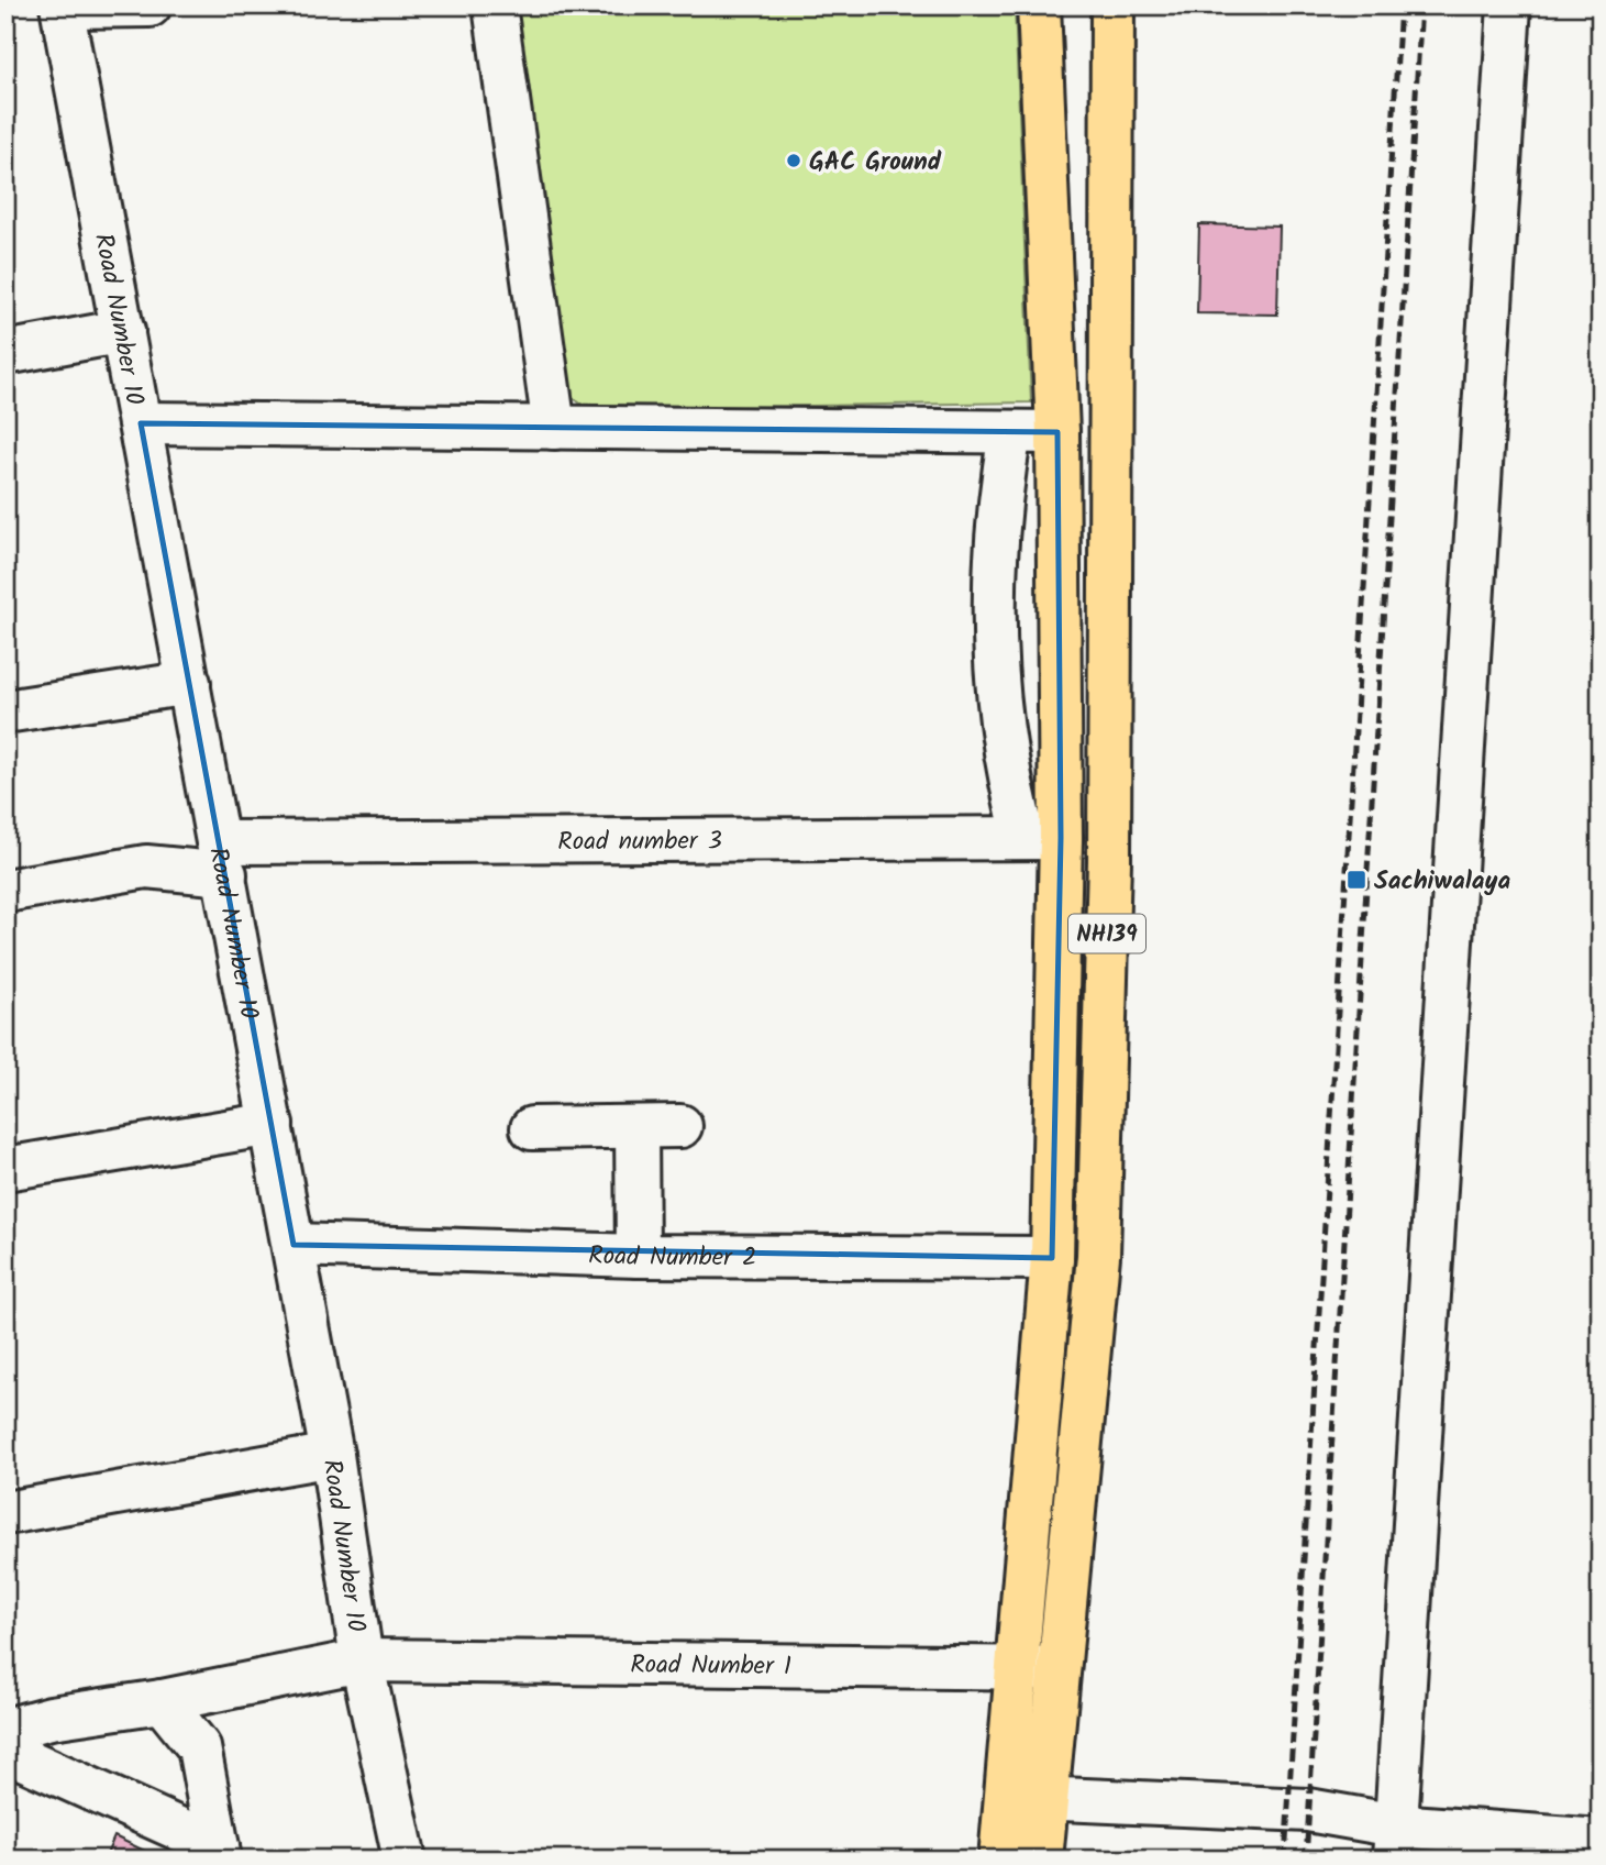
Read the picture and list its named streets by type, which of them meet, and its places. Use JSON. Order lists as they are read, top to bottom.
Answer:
{
  "streets": {
    "highway": ["NH139"],
    "street": [
      "Road Number 10",
      "Road number 3",
      "Road Number 2",
      "Road Number 1"
    ]
  },
  "crossings": [
    ["Road Number 10", "Road number 3"],
    ["Road Number 10", "Road Number 2"],
    ["Road Number 10", "Road Number 1"],
    ["Road number 3", "NH139"],
    ["NH139", "Road Number 2"],
    ["NH139", "Road Number 1"]
  ],
  "places": {
    "other": ["GAC Ground"],
    "transit": ["Sachiwalaya"]
  }
}
